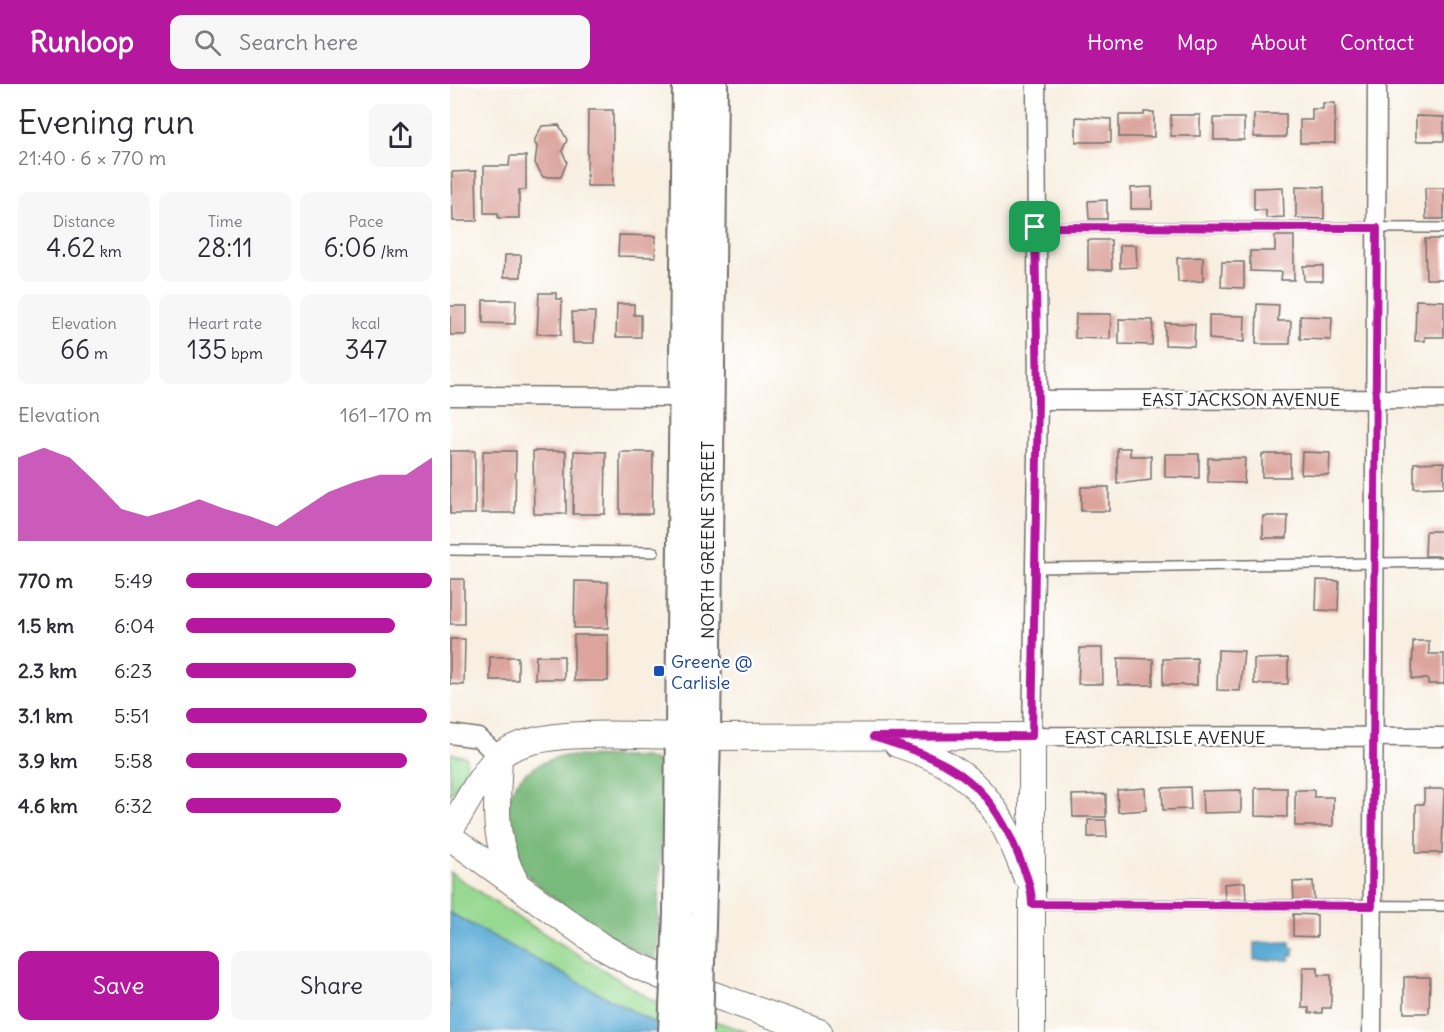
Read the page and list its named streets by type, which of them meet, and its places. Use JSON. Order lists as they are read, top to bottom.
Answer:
{
  "streets": {
    "main road": ["NORTH GREENE STREET"],
    "street": ["EAST JACKSON AVENUE", "EAST CARLISLE AVENUE"]
  },
  "crossings": [
    ["NORTH GREENE STREET", "EAST CARLISLE AVENUE"]
  ],
  "places": {
    "transit": ["Greene @ Carlisle"]
  },
  "page": {
    "header": "Runloop",
    "search": "Search here",
    "nav": [
      "Home",
      "Map",
      "About",
      "Contact"
    ],
    "heading": ["Evening run", "21:40 · 6 × 770 m"],
    "stats": [
      ["Distance", "4.62 km"],
      ["Time", "28:11"],
      ["Pace", "6:06 /km"],
      ["Elevation", "66 m"],
      ["Heart rate", "135 bpm"],
      ["kcal", "347"]
    ],
    "chart": ["Elevation", "161–170 m"],
    "list": [
      {
        "name": "770 m",
        "note": "5:49"
      },
      {
        "name": "1.5 km",
        "note": "6:04"
      },
      {
        "name": "2.3 km",
        "note": "6:23"
      },
      {
        "name": "3.1 km",
        "note": "5:51"
      },
      {
        "name": "3.9 km",
        "note": "5:58"
      },
      {
        "name": "4.6 km",
        "note": "6:32"
      }
    ],
    "buttons": ["Save", "Share"]
  }
}
